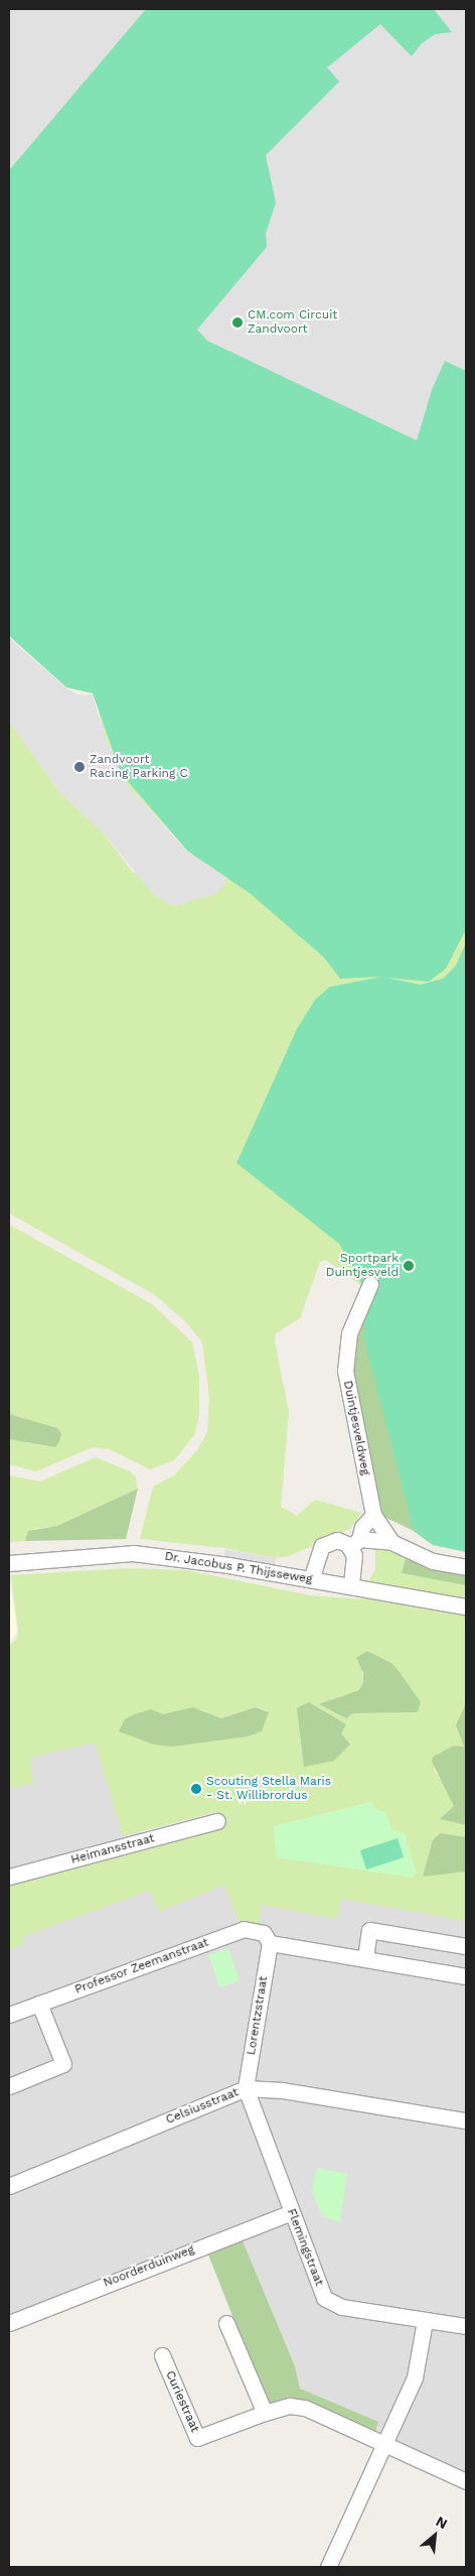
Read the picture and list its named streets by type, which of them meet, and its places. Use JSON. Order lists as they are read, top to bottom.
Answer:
{
  "streets": {
    "street": [
      "Duintjesveldweg",
      "Dr. Jacobus P. Thijsseweg",
      "Heimansstraat",
      "Professor Zeemanstraat",
      "Lorentzstraat",
      "Celsiusstraat",
      "Flemingstraat",
      "Noorderduinweg",
      "Curiestraat"
    ]
  },
  "crossings": [
    ["Professor Zeemanstraat", "Lorentzstraat"],
    ["Lorentzstraat", "Celsiusstraat"],
    ["Lorentzstraat", "Flemingstraat"],
    ["Celsiusstraat", "Flemingstraat"],
    ["Flemingstraat", "Noorderduinweg"]
  ],
  "places": [
    "CM.com Circuit Zandvoort",
    "Zandvoort Racing Parking C",
    "Sportpark Duintjesveld",
    "Scouting Stella Maris - St. Willibrordus"
  ],
  "north": "top right"
}
